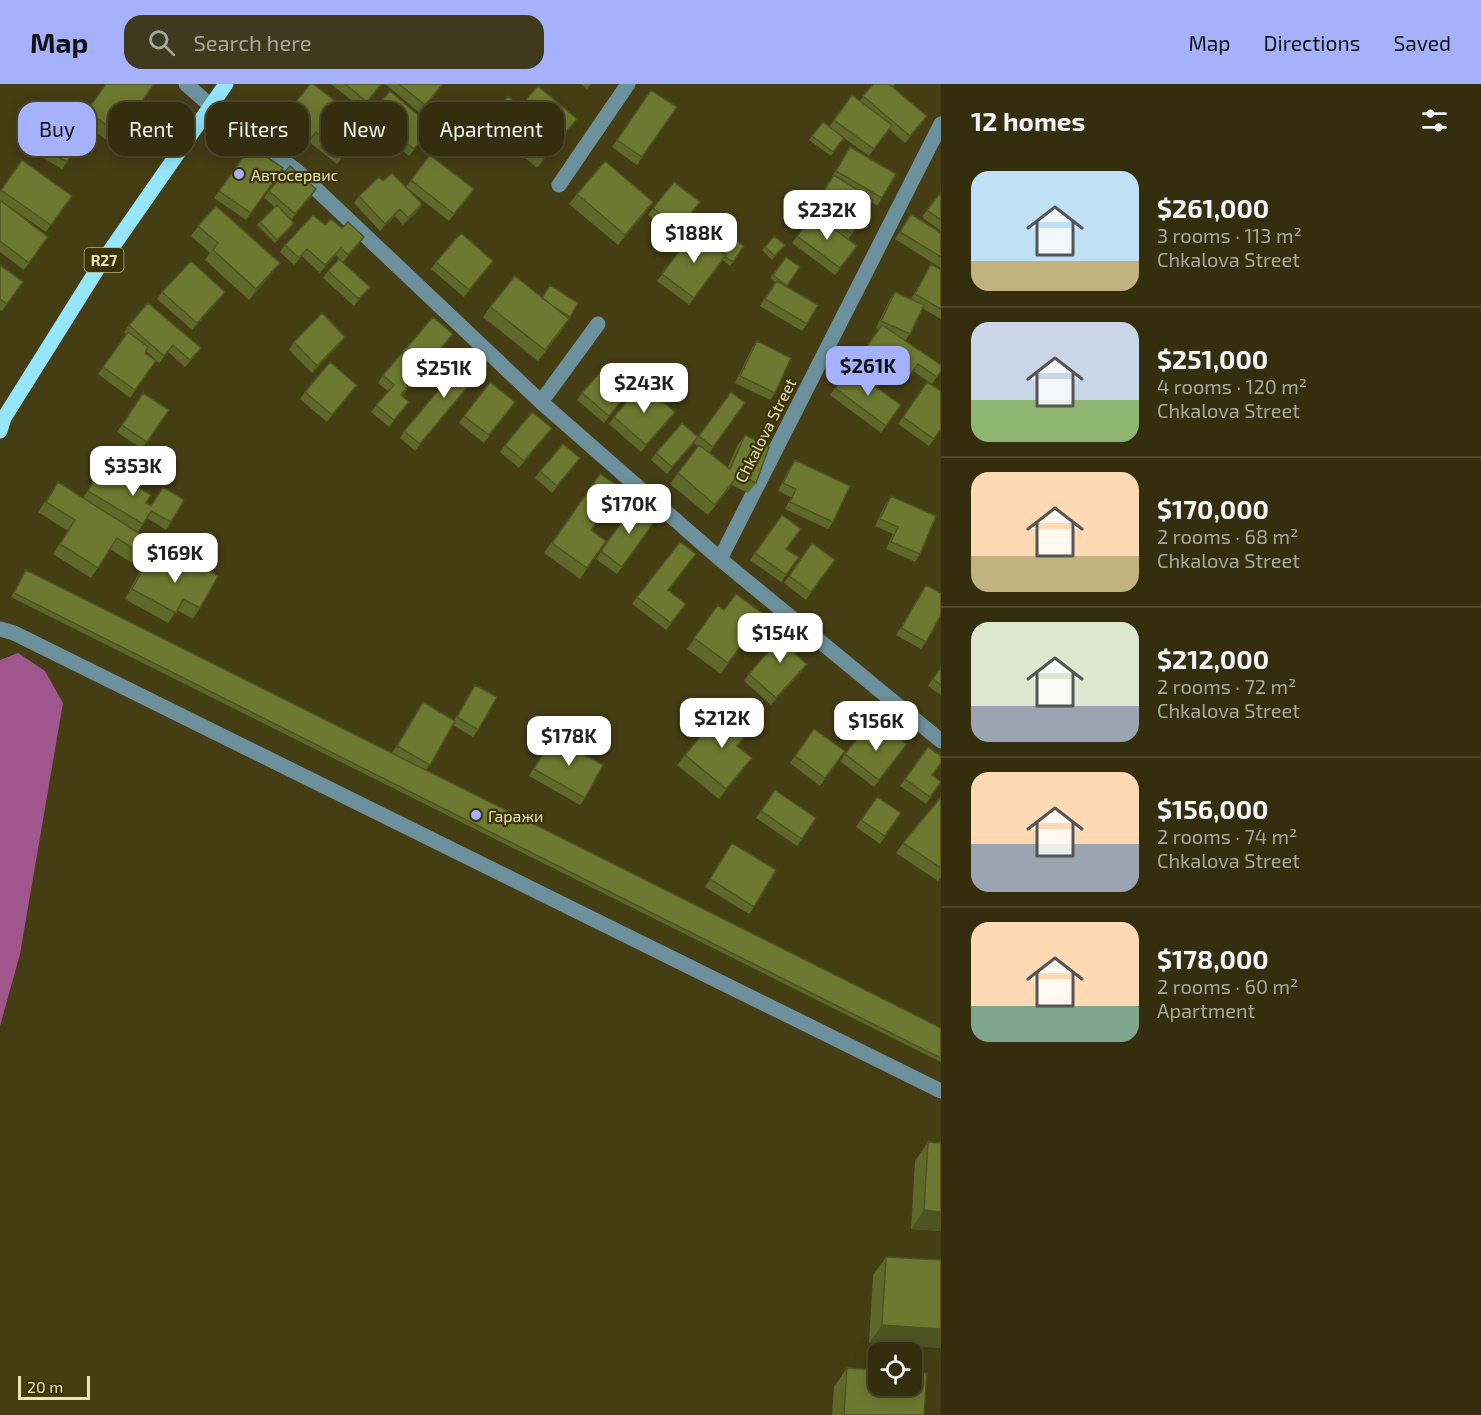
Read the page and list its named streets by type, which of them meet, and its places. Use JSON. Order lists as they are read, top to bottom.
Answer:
{
  "streets": {
    "main road": ["R27"],
    "street": ["Chkalova Street"]
  },
  "places": ["Автосервис", "Гаражи"],
  "scale_bar": "20 m",
  "page": {
    "header": "Map",
    "search": "Search here",
    "nav": ["Map", "Directions", "Saved"],
    "heading": "12 homes",
    "chip": [
      "Buy",
      "Rent",
      "Filters",
      "New",
      "Apartment"
    ],
    "list": [
      {
        "name": "$261,000",
        "note": "3 rooms · 113 m² · Chkalova Street"
      },
      {
        "name": "$251,000",
        "note": "4 rooms · 120 m² · Chkalova Street"
      },
      {
        "name": "$170,000",
        "note": "2 rooms · 68 m² · Chkalova Street"
      },
      {
        "name": "$212,000",
        "note": "2 rooms · 72 m² · Chkalova Street"
      },
      {
        "name": "$156,000",
        "note": "2 rooms · 74 m² · Chkalova Street"
      },
      {
        "name": "$178,000",
        "note": "2 rooms · 60 m² · Apartment"
      }
    ],
    "price": [
      "$232K",
      "$188K",
      "$261K",
      "$251K",
      "$243K",
      "$353K",
      "$170K",
      "$169K",
      "$154K",
      "$212K",
      "$156K",
      "$178K"
    ],
    "scale": "20 m"
  }
}
